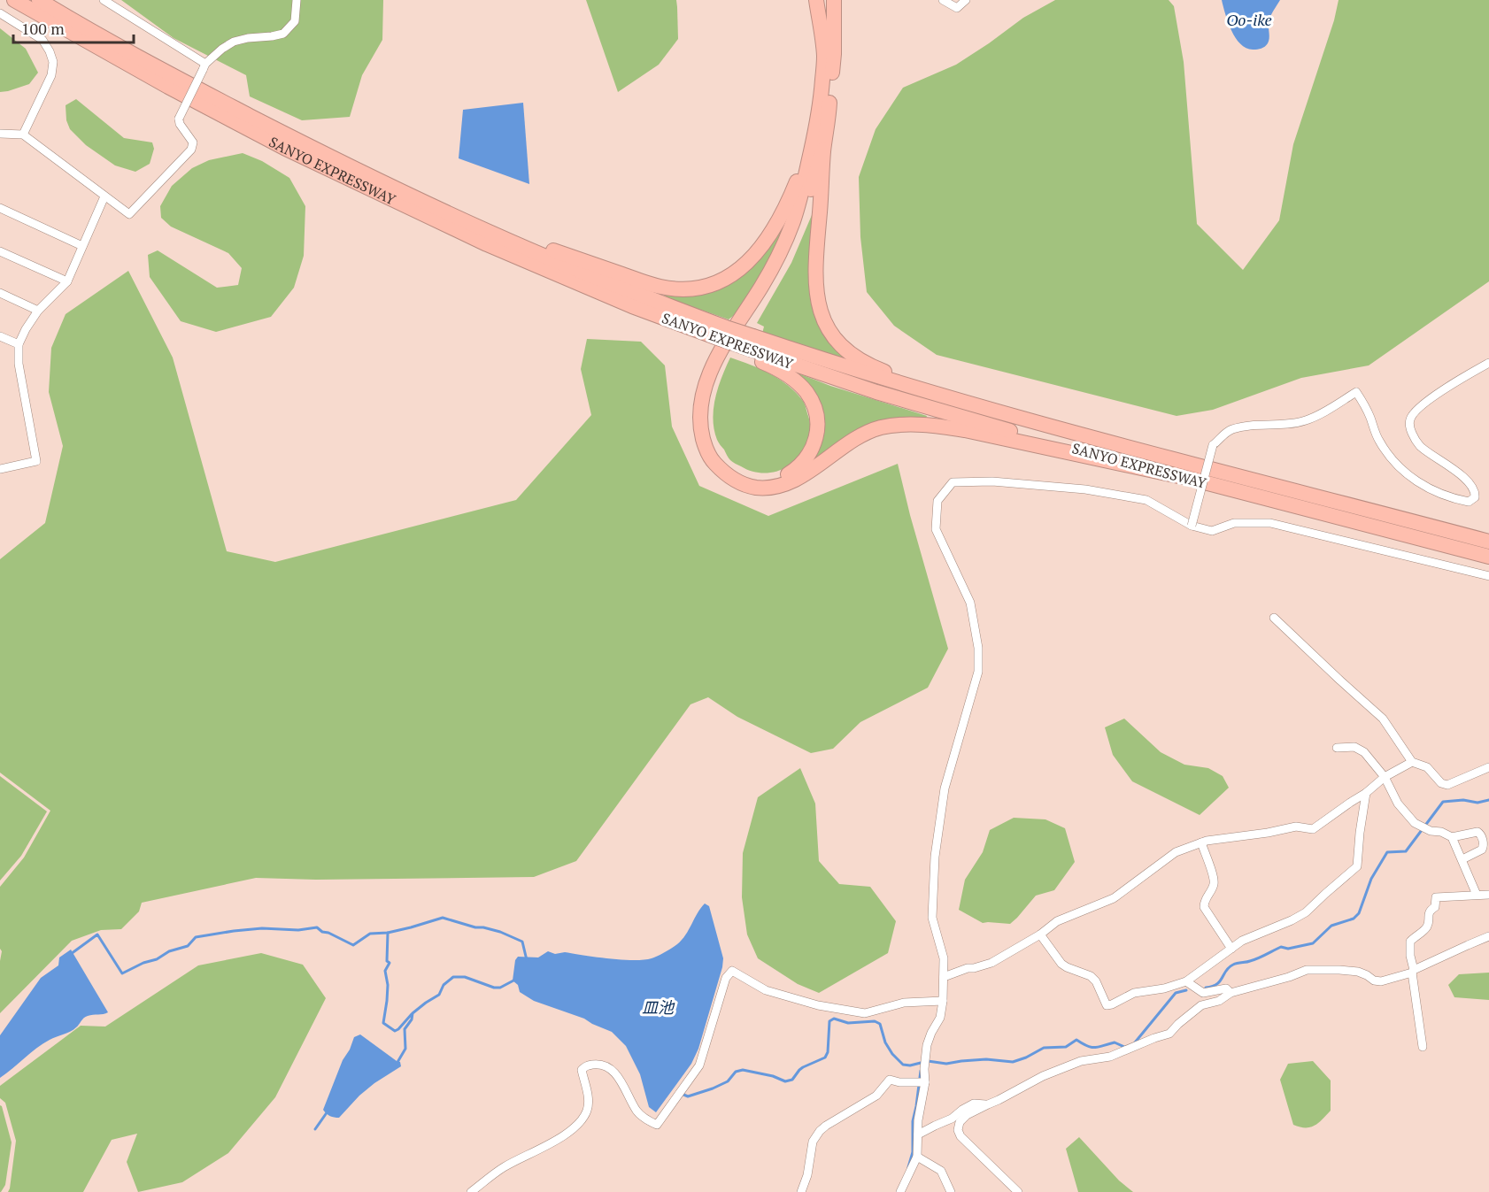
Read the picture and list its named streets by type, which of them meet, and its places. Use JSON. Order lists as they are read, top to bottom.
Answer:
{
  "streets": {
    "highway": ["SANYO EXPRESSWAY"]
  },
  "water": ["Oo-ike", "皿池"],
  "scale_bar": "100 m"
}
